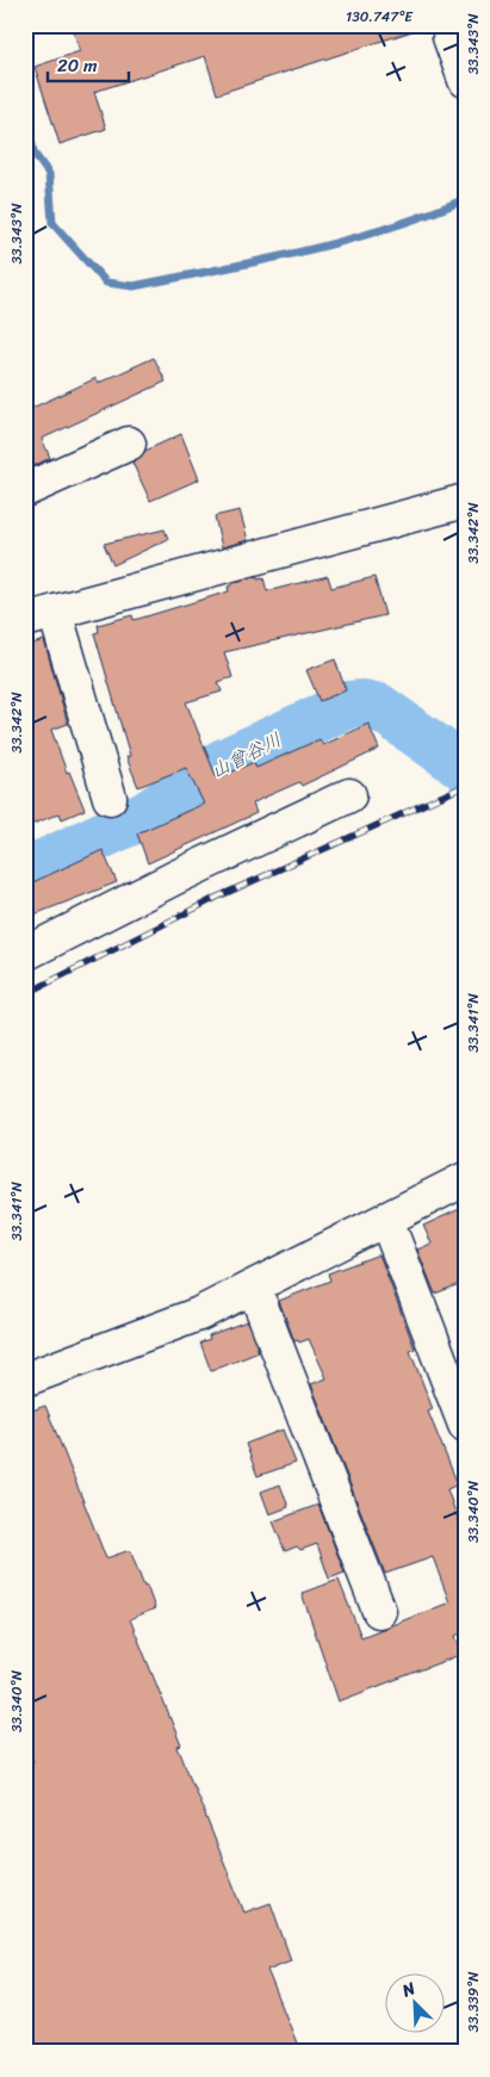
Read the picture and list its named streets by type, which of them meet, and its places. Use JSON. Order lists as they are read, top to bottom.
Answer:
{
  "water": ["山曾谷川"],
  "scale_bar": "20 m",
  "north": "top left",
  "coordinates": [
    "130.747°E",
    "33.343°N",
    "33.342°N",
    "33.341°N",
    "33.340°N",
    "33.339°N"
  ]
}
